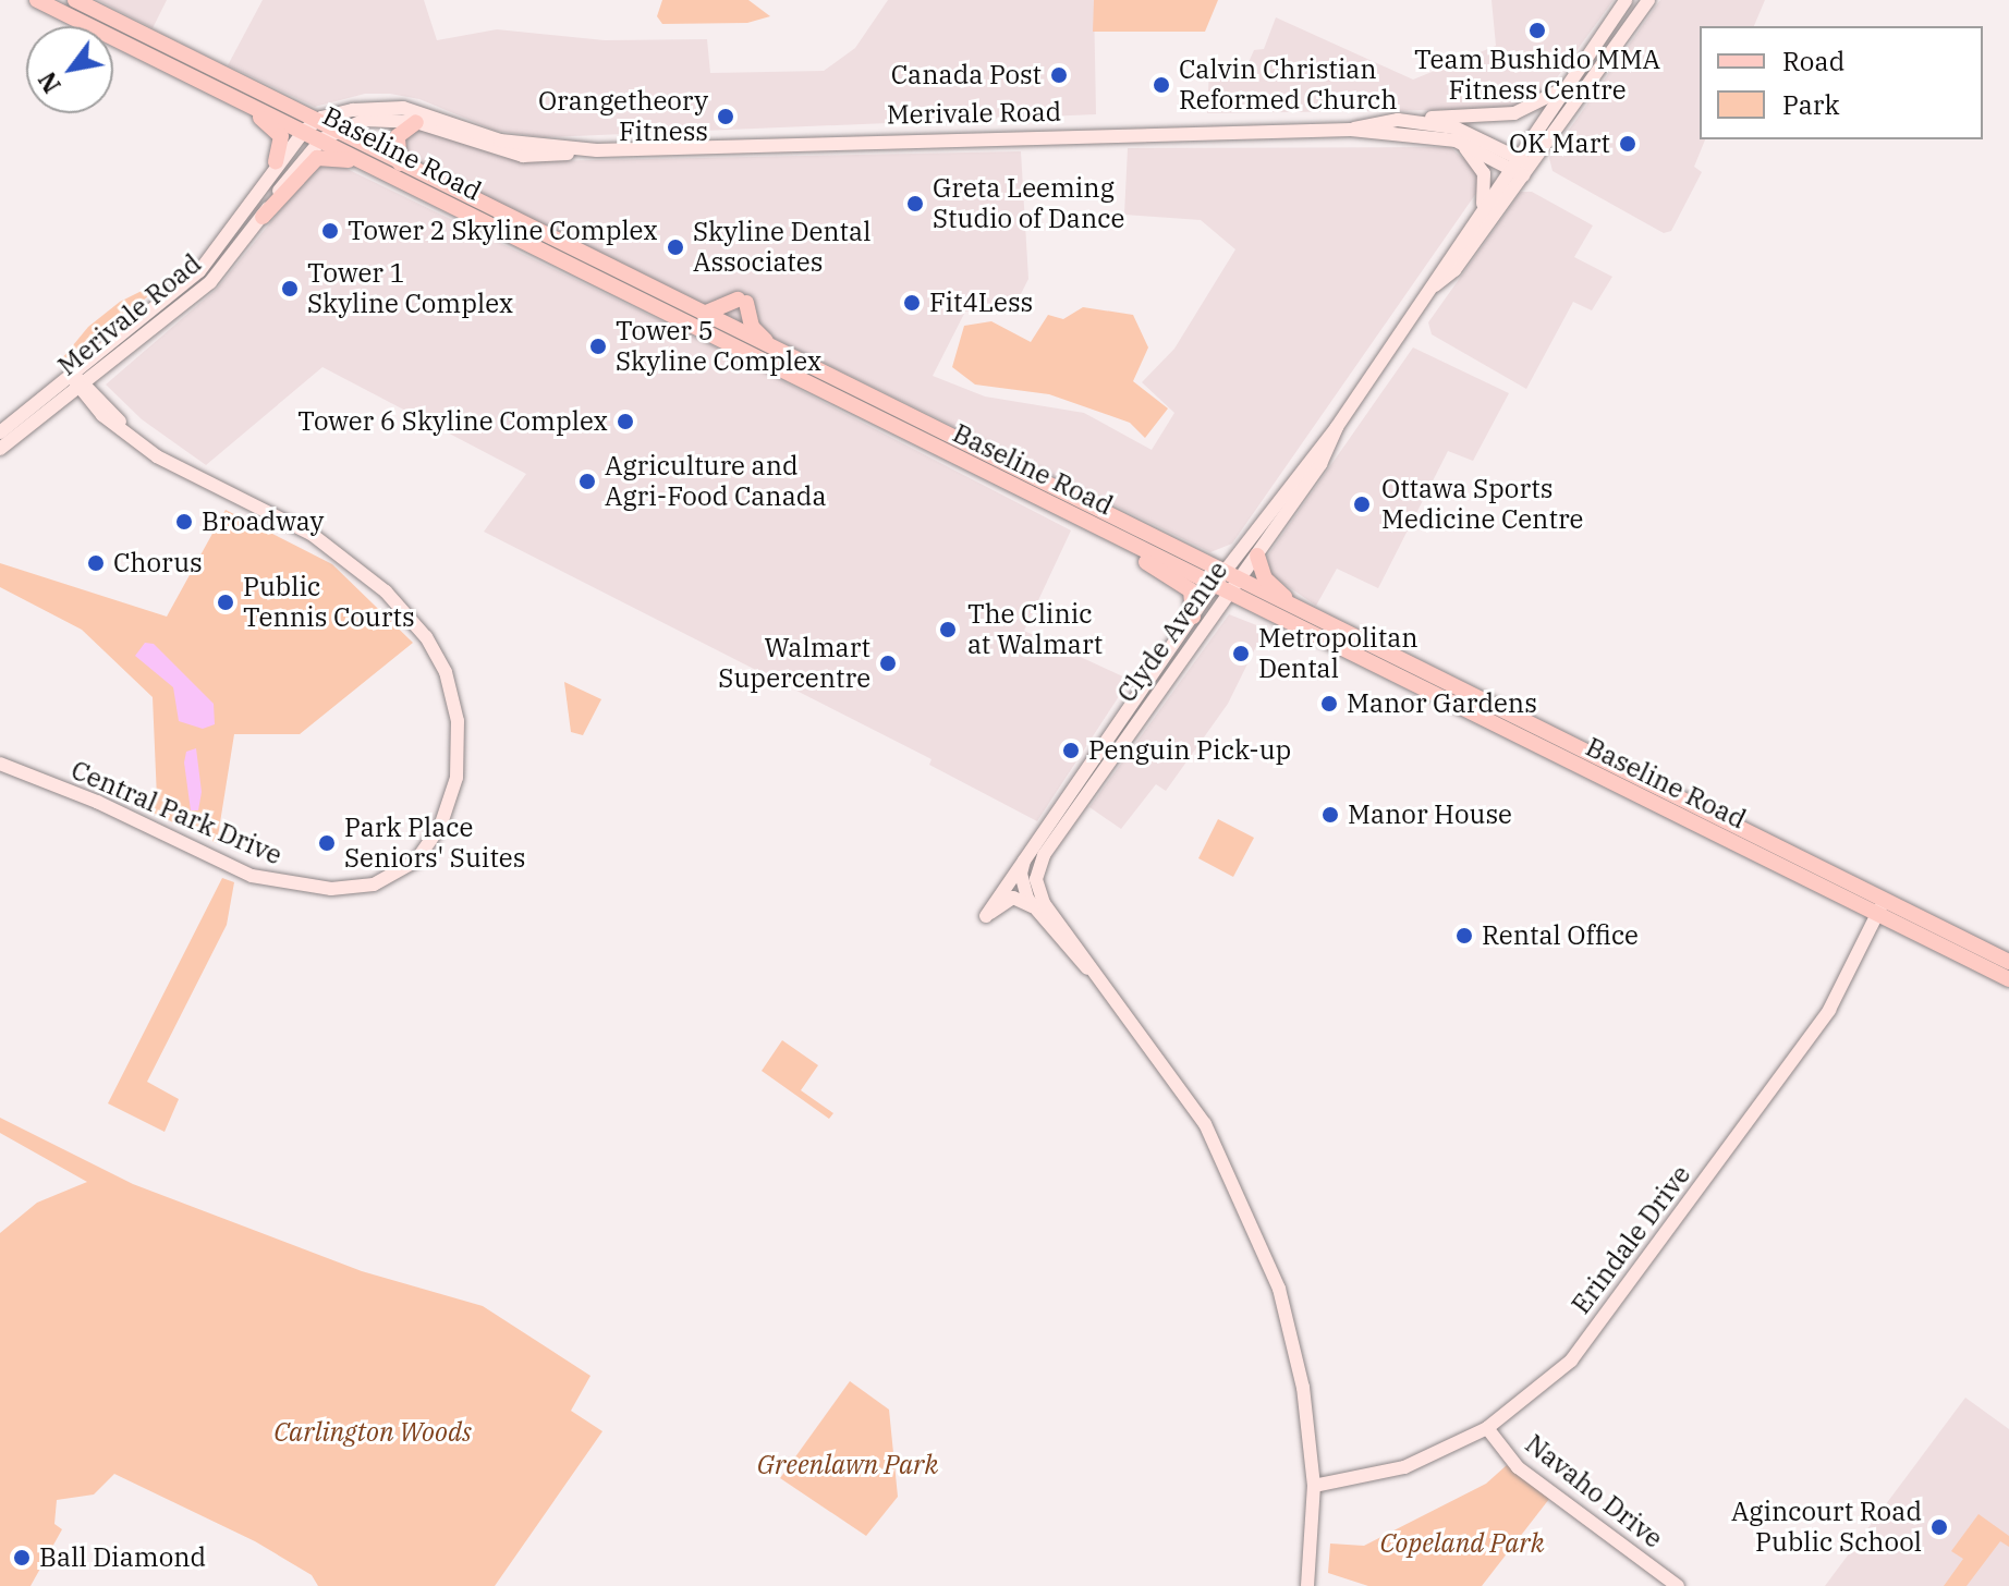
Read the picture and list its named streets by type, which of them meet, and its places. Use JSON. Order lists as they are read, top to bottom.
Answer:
{
  "streets": {
    "main road": [
      "Merivale Road",
      "Baseline Road",
      "Clyde Avenue",
      "Central Park Drive",
      "Erindale Drive",
      "Navaho Drive"
    ]
  },
  "crossings": [
    ["Merivale Road", "Baseline Road"],
    ["Merivale Road", "Clyde Avenue"],
    ["Merivale Road", "Central Park Drive"],
    ["Baseline Road", "Clyde Avenue"],
    ["Baseline Road", "Erindale Drive"],
    ["Erindale Drive", "Navaho Drive"]
  ],
  "parks": ["Carlington Woods", "Greenlawn Park", "Copeland Park"],
  "places": [
    "Team Bushido MMA Fitness Centre",
    "Canada Post",
    "Calvin Christian Reformed Church",
    "Orangetheory Fitness",
    "OK Mart",
    "Greta Leeming Studio of Dance",
    "Tower 2 Skyline Complex",
    "Skyline Dental Associates",
    "Tower 1 Skyline Complex",
    "Fit4Less",
    "Tower 5 Skyline Complex",
    "Tower 6 Skyline Complex",
    "Agriculture and Agri-Food Canada",
    "Ottawa Sports Medicine Centre",
    "Broadway",
    "Chorus",
    "Public Tennis Courts",
    "The Clinic at Walmart",
    "Metropolitan Dental",
    "Walmart Supercentre",
    "Manor Gardens",
    "Penguin Pick-up",
    "Manor House",
    "Park Place Seniors' Suites",
    "Rental Office",
    "Agincourt Road Public School",
    "Ball Diamond"
  ],
  "legend": ["Road", "Park"],
  "north": "bottom left"
}
